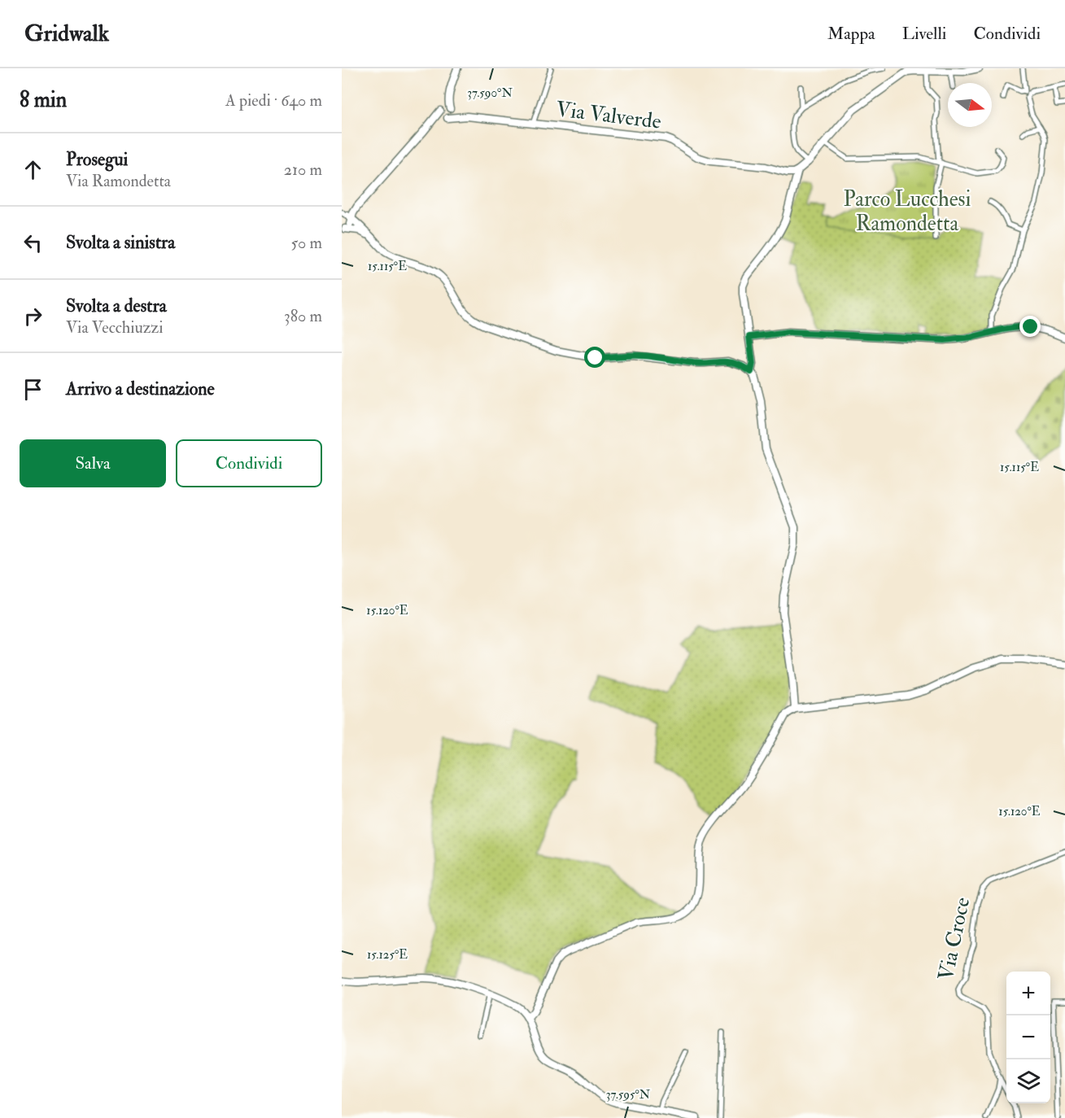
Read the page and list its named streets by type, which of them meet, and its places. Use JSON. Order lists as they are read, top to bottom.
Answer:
{
  "streets": {
    "street": ["Via Valverde", "Via Croce"]
  },
  "parks": ["Parco Lucchesi Ramondetta"],
  "north": "right",
  "page": {
    "header": "Gridwalk",
    "nav": ["Mappa", "Livelli", "Condividi"],
    "heading": ["8 min", "A piedi · 640 m"],
    "list": [
      ["Prosegui", "Via Ramondetta", "210 m"],
      ["Svolta a sinistra", "50 m"],
      ["Svolta a destra", "Via Vecchiuzzi", "380 m"],
      "Arrivo a destinazione"
    ],
    "buttons": ["Salva", "Condividi"],
    "map_buttons": ["+", "−"]
  },
  "coordinates": [
    "37.590°N",
    "15.115°E",
    "15.120°E",
    "15.125°E",
    "37.595°N"
  ]
}
